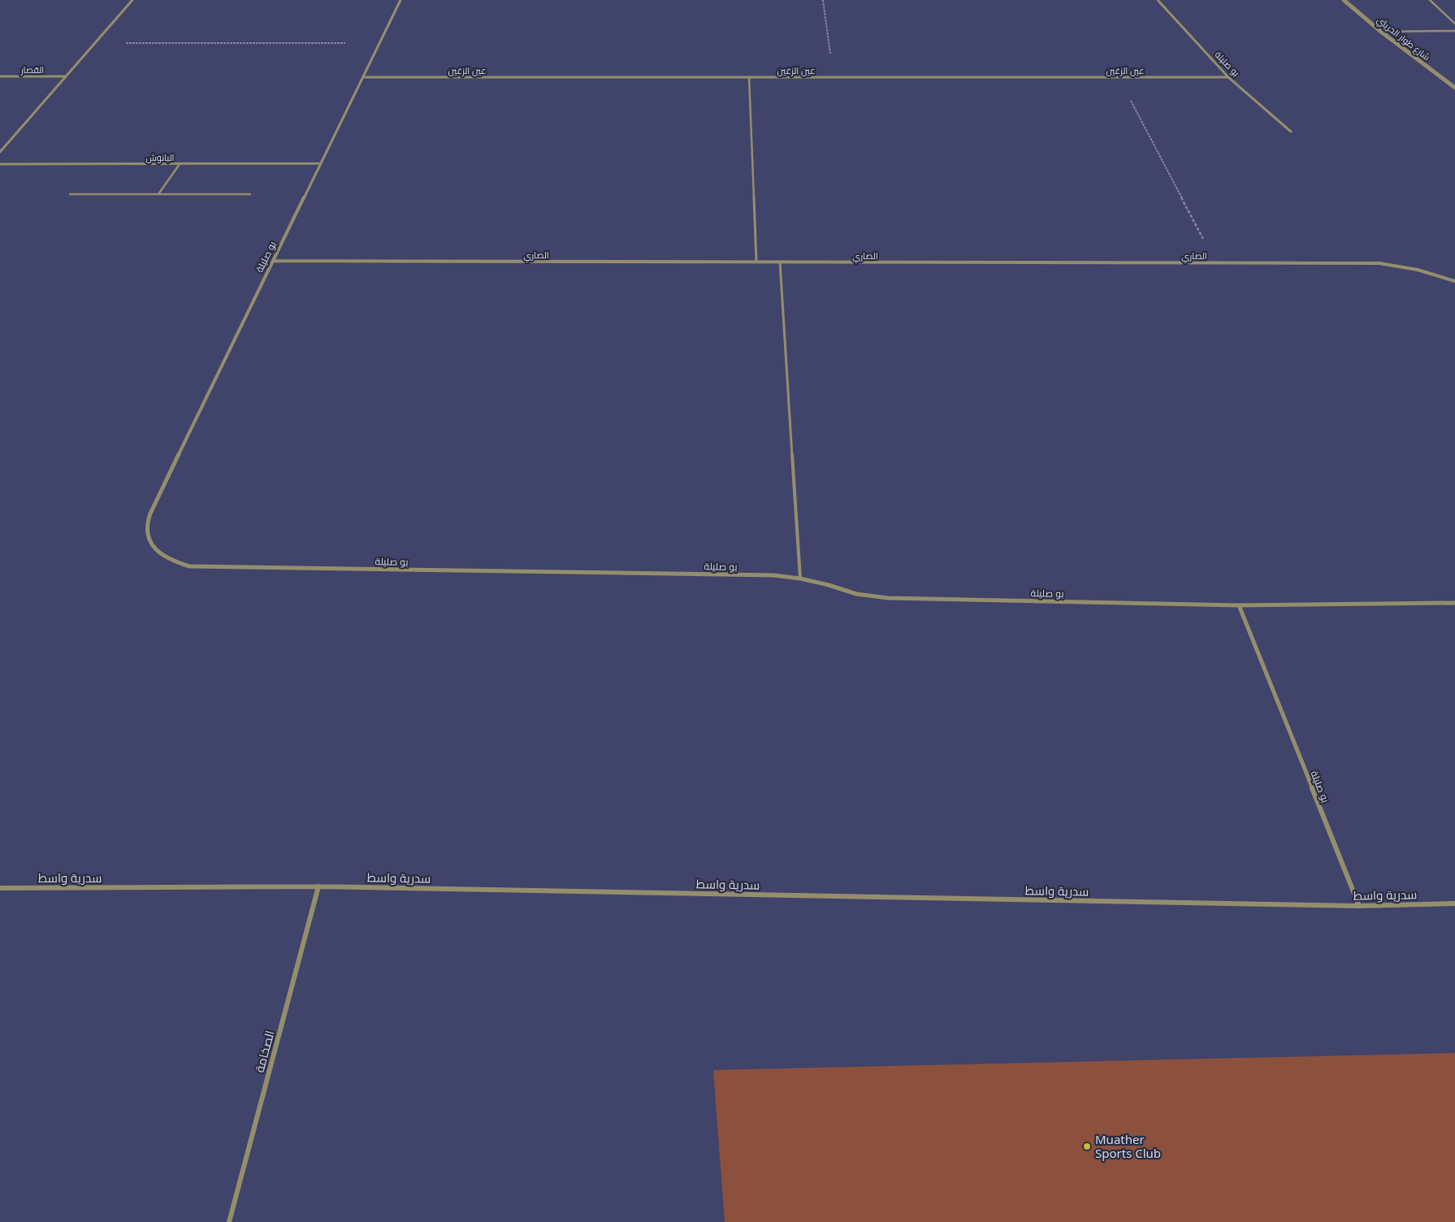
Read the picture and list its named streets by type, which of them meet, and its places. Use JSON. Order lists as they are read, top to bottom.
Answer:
{
  "streets": {
    "street": [
      "شارع طوار الحريثي",
      "بو صليلة",
      "القصار",
      "عين الزغين",
      "البانوش",
      "الصاري",
      "سدرية واسط",
      "الصخامة"
    ]
  },
  "crossings": [
    ["بو صليلة", "عين الزغين"],
    ["بو صليلة", "البانوش"],
    ["بو صليلة", "الصاري"],
    ["بو صليلة", "سدرية واسط"],
    ["سدرية واسط", "الصخامة"]
  ],
  "places": ["Muather Sports Club"]
}
